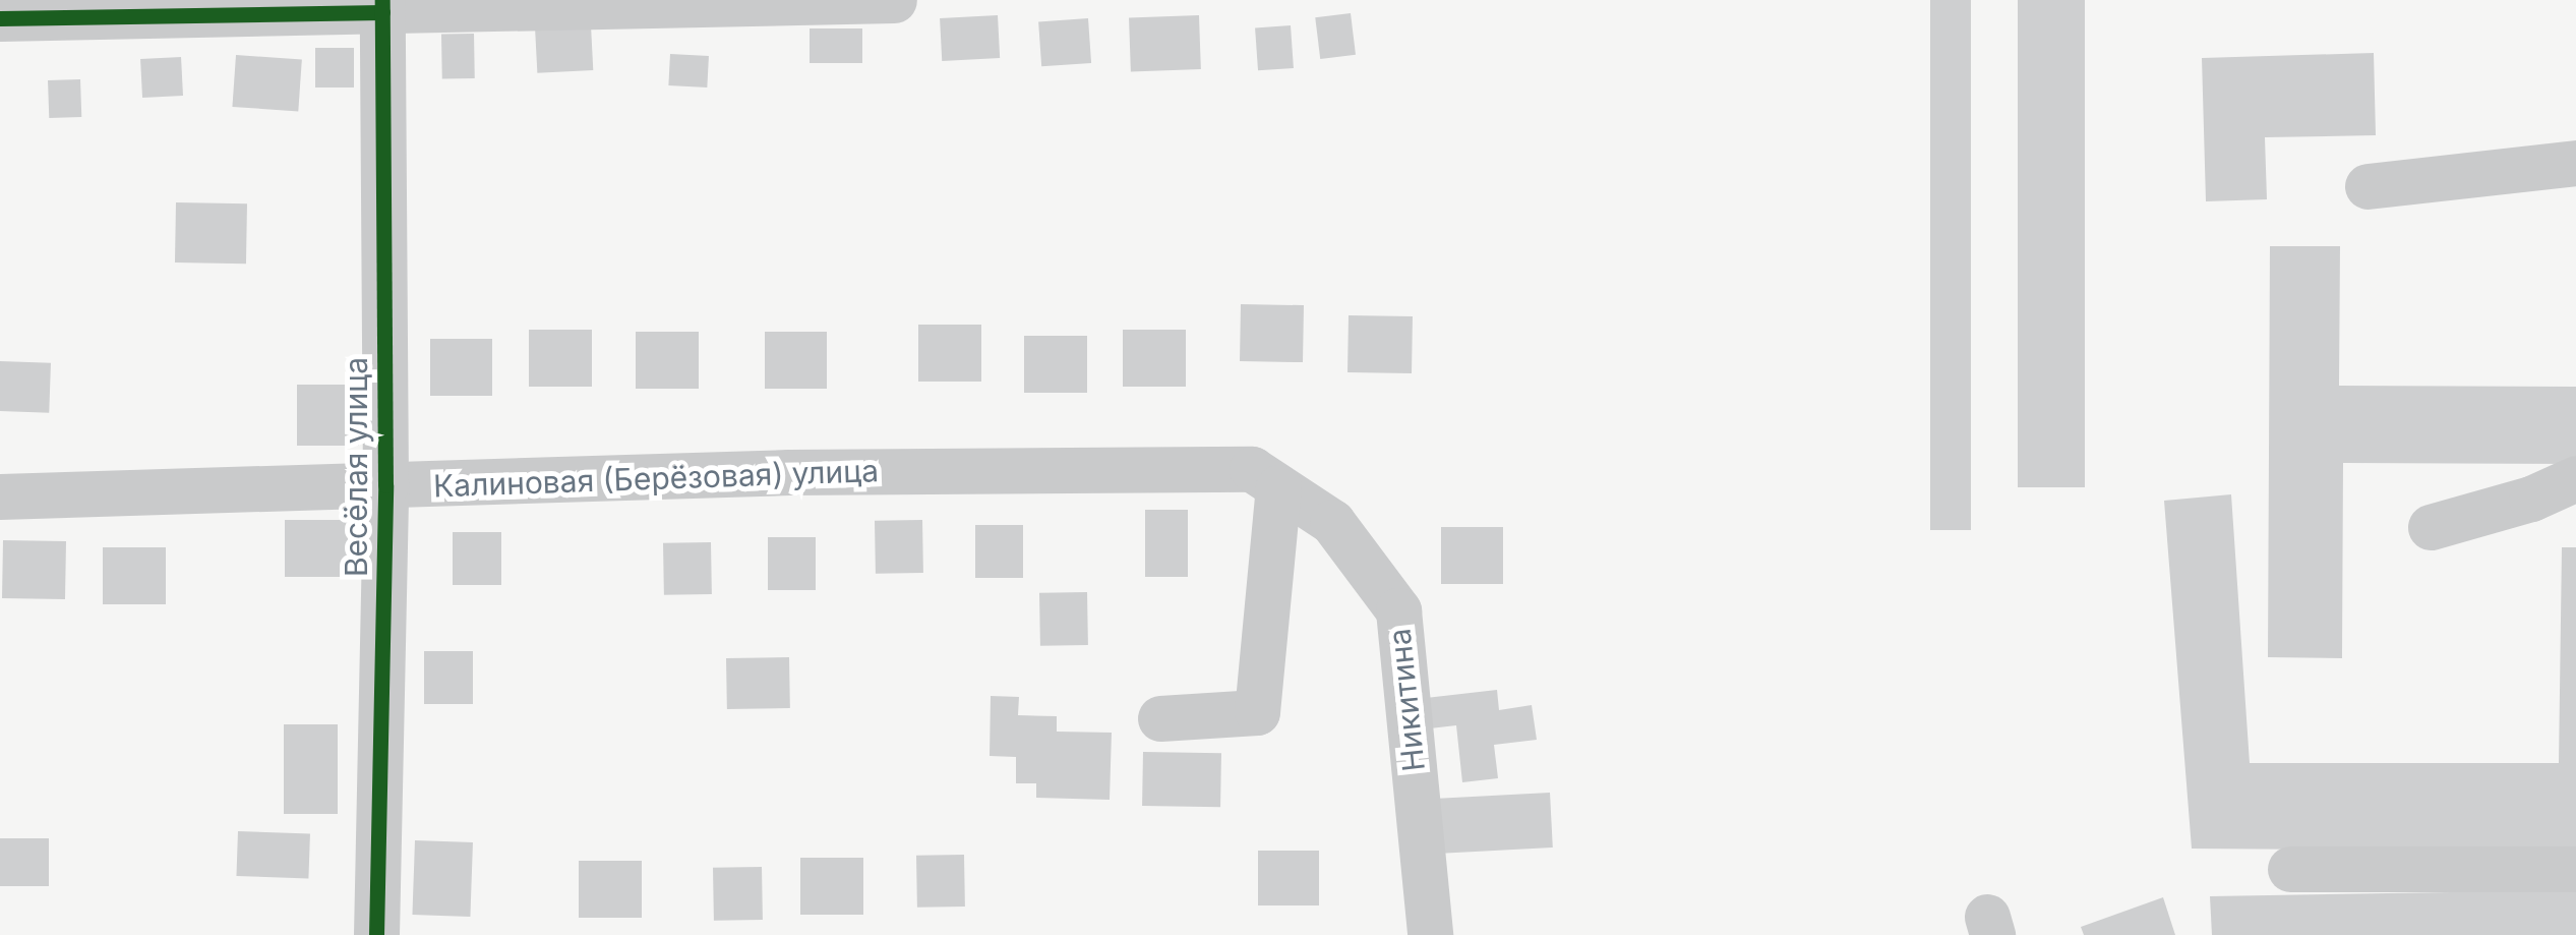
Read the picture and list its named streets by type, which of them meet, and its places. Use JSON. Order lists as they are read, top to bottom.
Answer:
{
  "streets": {
    "street": ["Весёлая улица", "Калиновая (Берёзовая) улица", "Никитина"]
  },
  "crossings": [
    ["Весёлая улица", "Калиновая (Берёзовая) улица"],
    ["Калиновая (Берёзовая) улица", "Никитина"]
  ]
}
